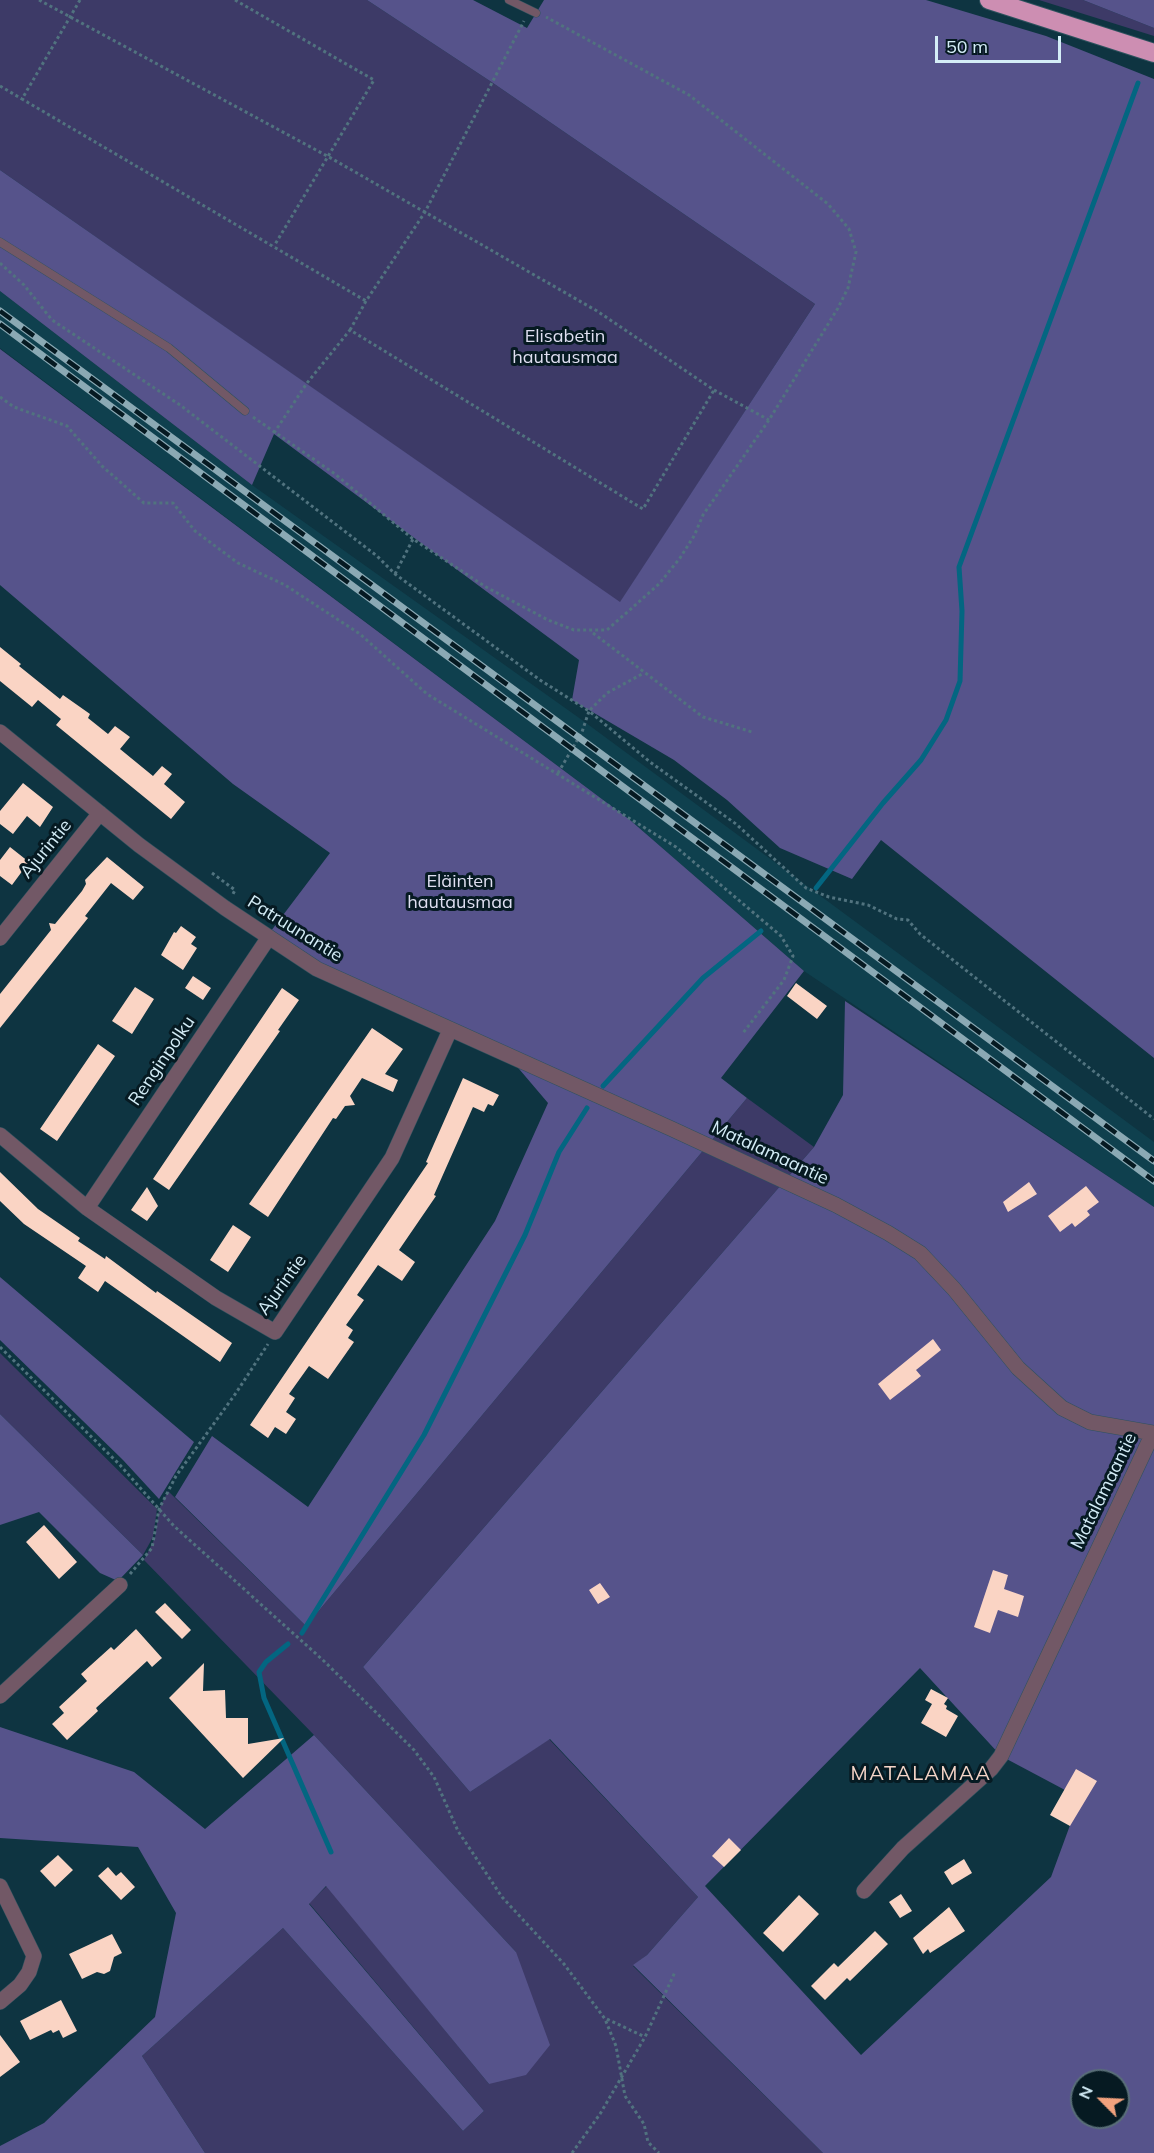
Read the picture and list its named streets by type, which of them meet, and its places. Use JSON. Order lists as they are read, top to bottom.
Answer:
{
  "streets": {
    "street": [
      "Ajurintie",
      "Patruunantie",
      "Renginpolku",
      "Matalamaantie"
    ]
  },
  "crossings": [
    ["Ajurintie", "Patruunantie"],
    ["Ajurintie", "Renginpolku"],
    ["Patruunantie", "Renginpolku"],
    ["Patruunantie", "Matalamaantie"]
  ],
  "districts": ["MATALAMAA"],
  "parks": ["Elisabetin hautausmaa", "Eläinten hautausmaa"],
  "scale_bar": "50 m",
  "north": "top left"
}
